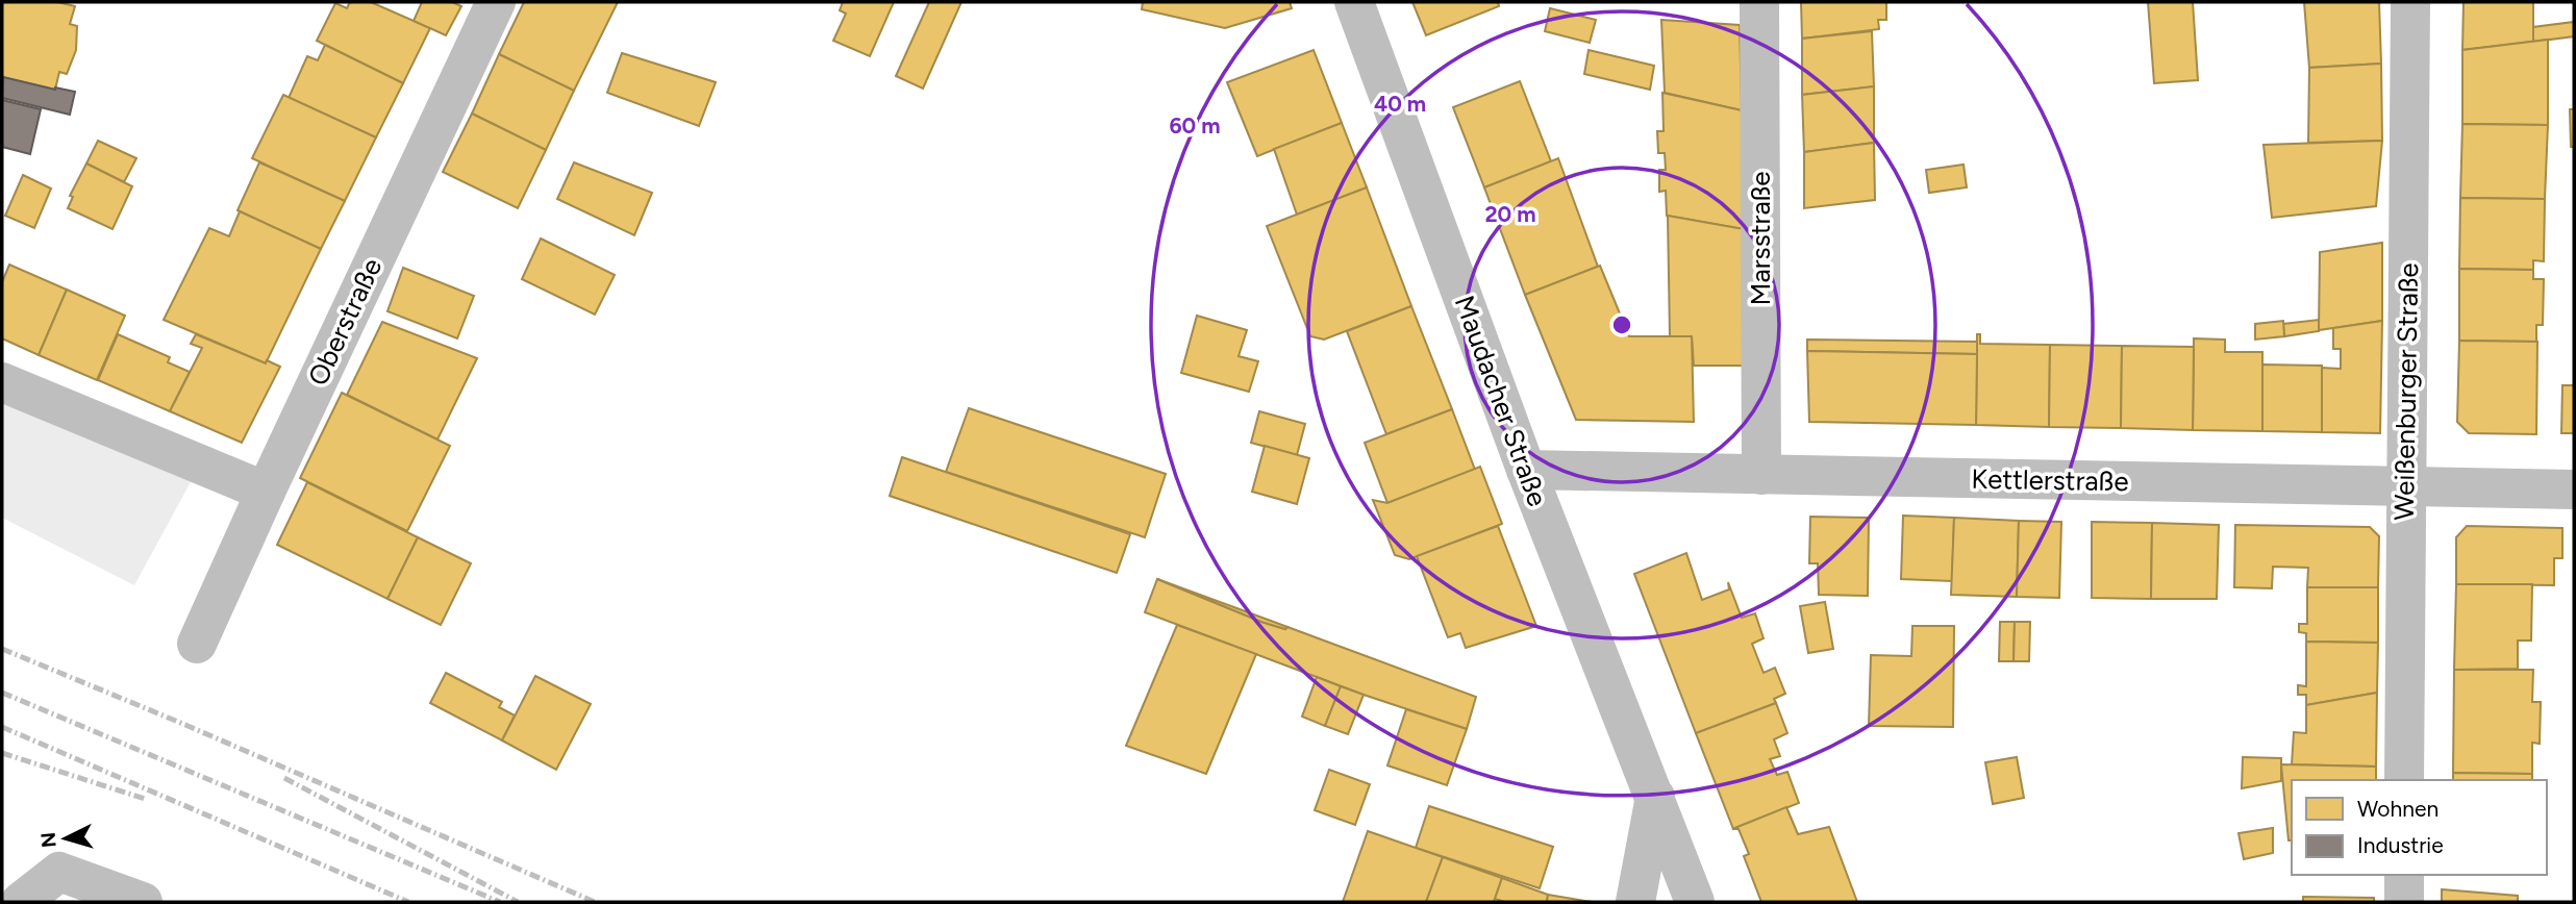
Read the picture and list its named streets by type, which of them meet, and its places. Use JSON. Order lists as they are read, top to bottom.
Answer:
{
  "streets": {
    "street": [
      "Marsstraße",
      "Oberstraße",
      "Weißenburger Straße",
      "Maudacher Straße",
      "Kettlerstraße"
    ]
  },
  "crossings": [
    ["Marsstraße", "Kettlerstraße"],
    ["Weißenburger Straße", "Kettlerstraße"],
    ["Maudacher Straße", "Kettlerstraße"]
  ],
  "legend": ["Wohnen", "Industrie"],
  "north": "left",
  "rings": ["40 m", "60 m", "20 m"]
}
